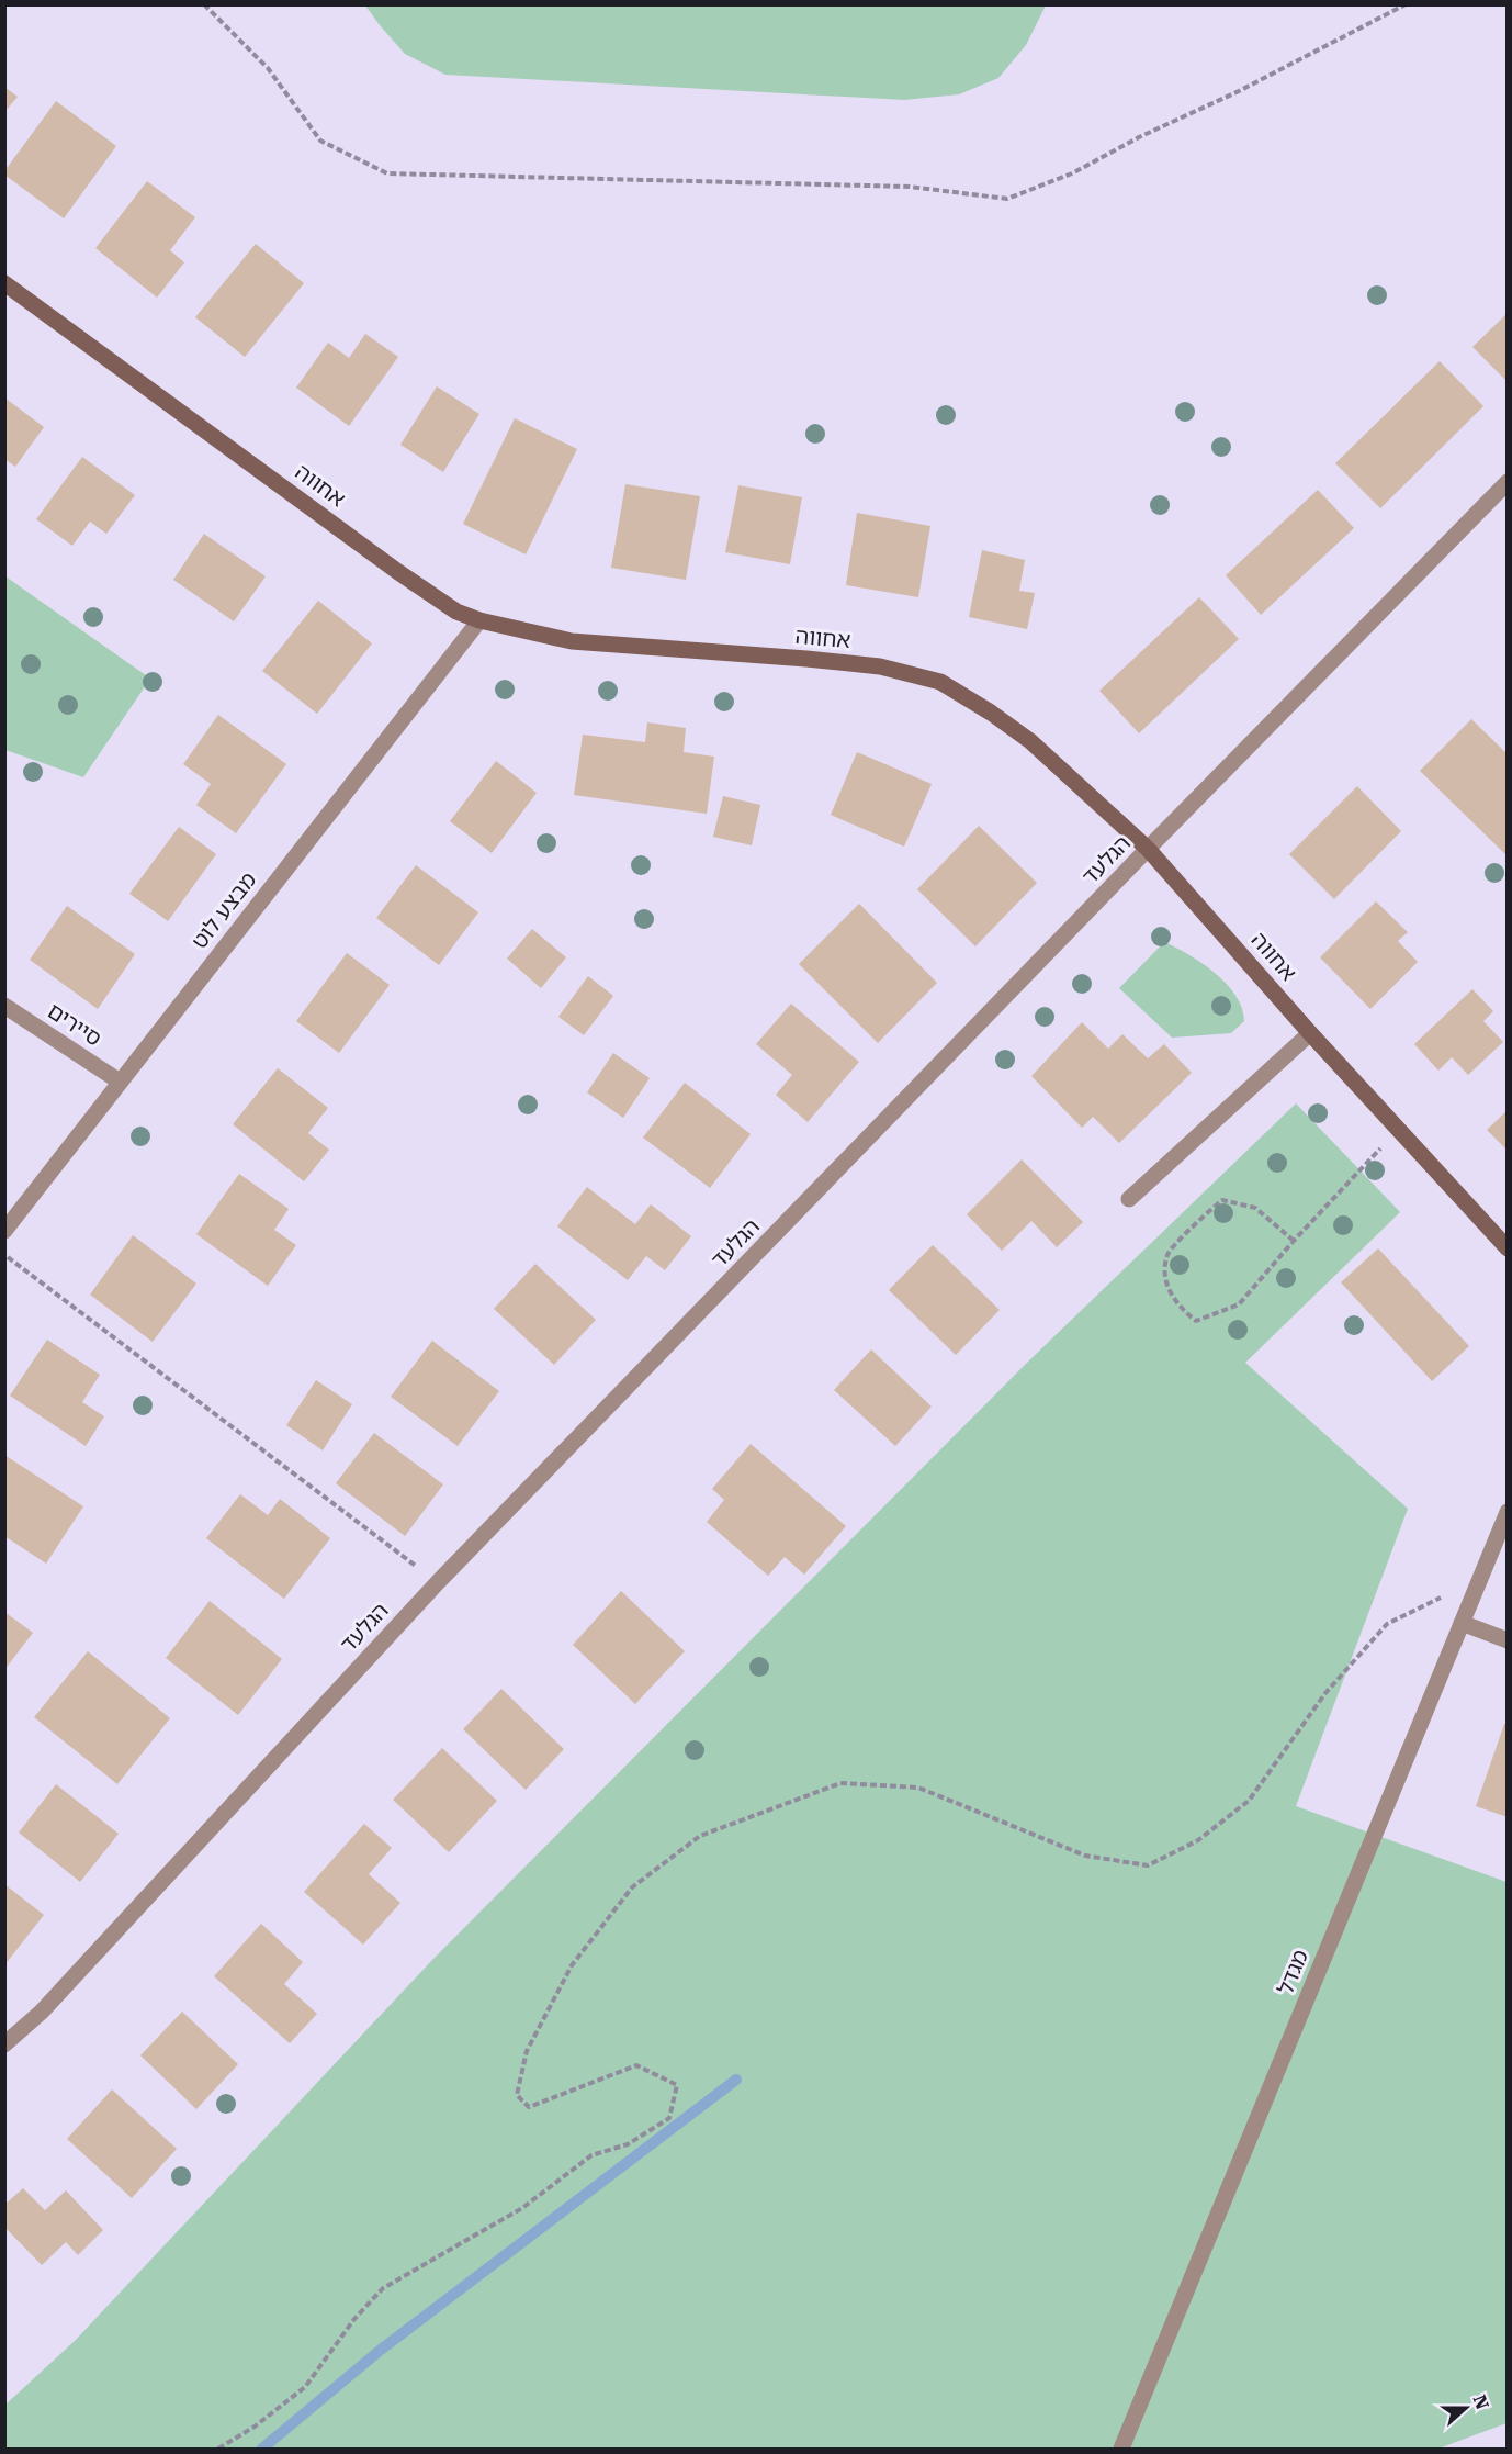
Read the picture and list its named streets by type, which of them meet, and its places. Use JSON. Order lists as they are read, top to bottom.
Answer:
{
  "streets": {
    "street": [
      "אחווה",
      "הגלעד",
      "מבצע לוט",
      "סיירים",
      "מגדל"
    ]
  },
  "crossings": [
    ["אחווה", "הגלעד"],
    ["אחווה", "מבצע לוט"],
    ["מבצע לוט", "סיירים"]
  ],
  "north": "right"
}
